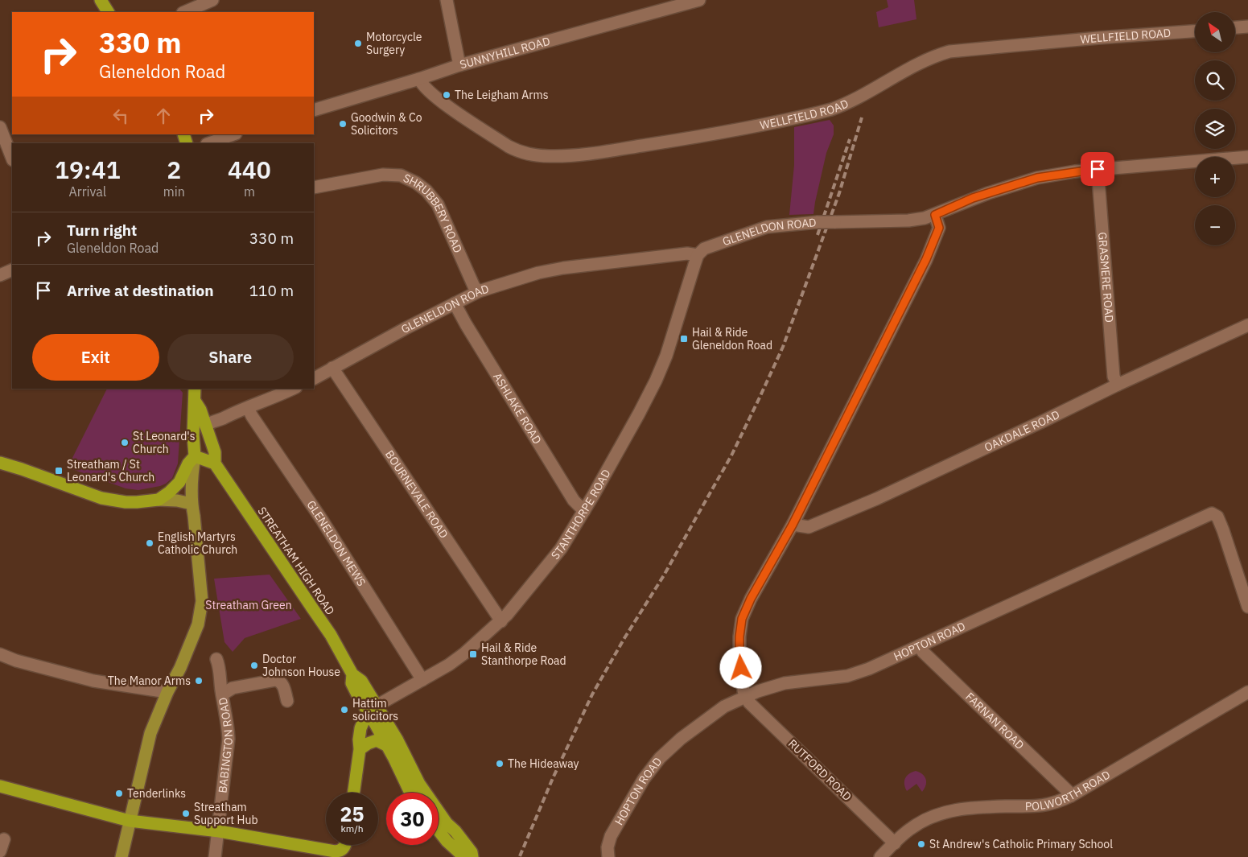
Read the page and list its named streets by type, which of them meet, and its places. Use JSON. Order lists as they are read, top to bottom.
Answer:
{
  "streets": {
    "highway": ["STREATHAM HIGH ROAD"],
    "street": [
      "WELLFIELD ROAD",
      "SUNNYHILL ROAD",
      "SHRUBBERY ROAD",
      "GLENELDON ROAD",
      "GRASMERE ROAD",
      "ASHLAKE ROAD",
      "OAKDALE ROAD",
      "BOURNEVALE ROAD",
      "STANTHORPE ROAD",
      "GLENELDON MEWS",
      "HOPTON ROAD",
      "FARNAN ROAD",
      "BABINGTON ROAD",
      "RUTFORD ROAD",
      "POLWORTH ROAD"
    ]
  },
  "crossings": [
    ["WELLFIELD ROAD", "SUNNYHILL ROAD"],
    ["SHRUBBERY ROAD", "GLENELDON ROAD"],
    ["GLENELDON ROAD", "GRASMERE ROAD"],
    ["GLENELDON ROAD", "ASHLAKE ROAD"],
    ["GLENELDON ROAD", "BOURNEVALE ROAD"],
    ["GLENELDON ROAD", "STANTHORPE ROAD"],
    ["GRASMERE ROAD", "OAKDALE ROAD"],
    ["ASHLAKE ROAD", "STANTHORPE ROAD"],
    ["BOURNEVALE ROAD", "STANTHORPE ROAD"],
    ["STANTHORPE ROAD", "GLENELDON MEWS"],
    ["STANTHORPE ROAD", "STREATHAM HIGH ROAD"],
    ["HOPTON ROAD", "FARNAN ROAD"],
    ["HOPTON ROAD", "RUTFORD ROAD"],
    ["FARNAN ROAD", "POLWORTH ROAD"],
    ["RUTFORD ROAD", "POLWORTH ROAD"]
  ],
  "parks": ["Streatham Green"],
  "places": {
    "other": [
      "Motorcycle Surgery",
      "The Leigham Arms",
      "Goodwin & Co Solicitors",
      "St Leonard's Church",
      "English Martyrs Catholic Church",
      "Doctor Johnson House",
      "The Manor Arms",
      "Hattim solicitors",
      "The Hideaway",
      "Tenderlinks",
      "Streatham Support Hub",
      "St Andrew's Catholic Primary School"
    ],
    "transit": ["Hail & Ride Gleneldon Road", "Streatham / St Leonard's Church", "Hail & Ride Stanthorpe Road"]
  },
  "north": "top left",
  "page": {
    "map_buttons": ["+", "−"],
    "turn": ["330 m", "Gleneldon Road"],
    "eta": [
      "19:41",
      "Arrival",
      "2",
      "min",
      "440",
      "m"
    ],
    "list": [
      {
        "name": "Turn right",
        "note": "Gleneldon Road",
        "value": "330 m"
      },
      {
        "name": "Arrive at destination",
        "value": "110 m"
      }
    ],
    "buttons": ["Exit", "Share"],
    "speed": "25 km/h",
    "limit": "30"
  }
}
